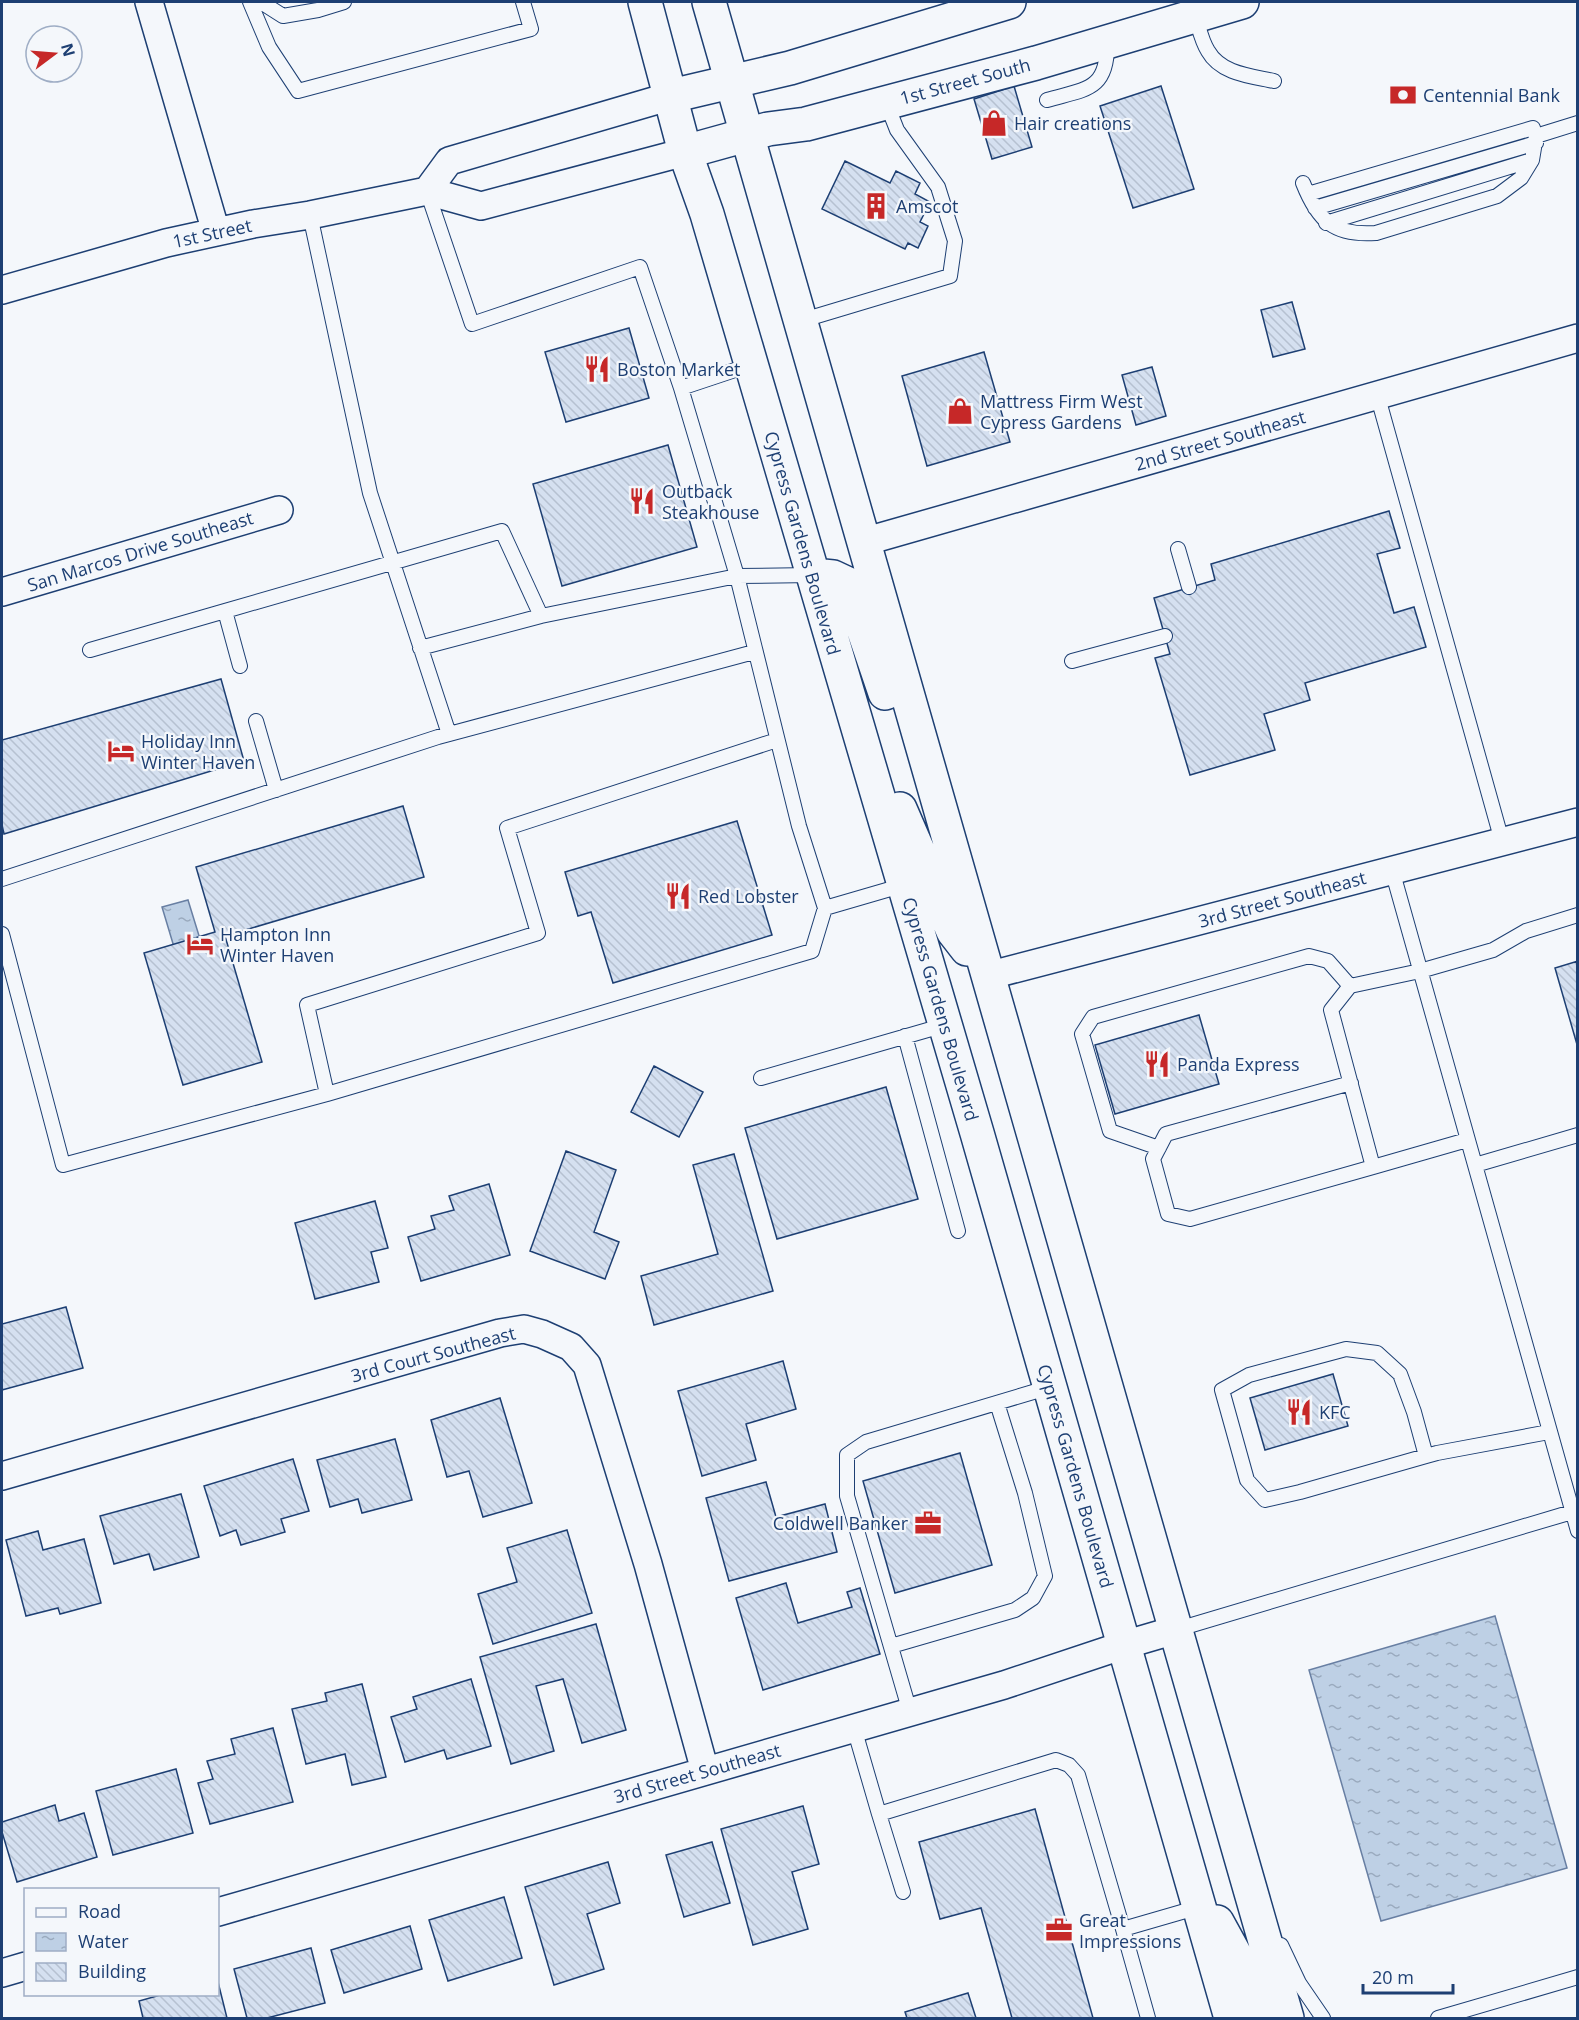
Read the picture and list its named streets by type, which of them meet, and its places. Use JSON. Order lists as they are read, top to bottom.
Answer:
{
  "streets": {
    "main road": ["1st Street South", "Cypress Gardens Boulevard"],
    "street": [
      "1st Street",
      "2nd Street Southeast",
      "San Marcos Drive Southeast",
      "3rd Street Southeast",
      "3rd Court Southeast"
    ]
  },
  "crossings": [
    ["1st Street South", "1st Street"],
    ["1st Street South", "Cypress Gardens Boulevard"],
    ["1st Street", "Cypress Gardens Boulevard"],
    ["Cypress Gardens Boulevard", "3rd Street Southeast"],
    ["3rd Street Southeast", "3rd Court Southeast"]
  ],
  "places": {
    "bank": ["Centennial Bank"],
    "shop": ["Hair creations", "Mattress Firm West Cypress Gardens"],
    "building": ["Amscot"],
    "restaurant": [
      "Boston Market",
      "Outback Steakhouse",
      "Red Lobster",
      "Panda Express",
      "KFC"
    ],
    "hotel": ["Holiday Inn Winter Haven", "Hampton Inn Winter Haven"],
    "office": ["Coldwell Banker", "Great Impressions"]
  },
  "legend": ["Road", "Water", "Building"],
  "scale_bar": "20 m",
  "north": "right"
}
